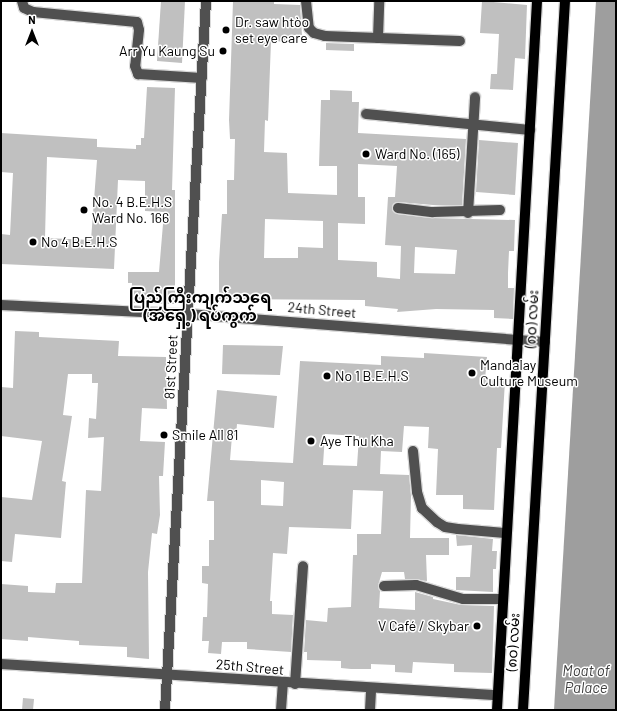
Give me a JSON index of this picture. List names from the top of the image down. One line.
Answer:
{"streets":{"main road":["(၈၀) လမ်း"],"street":["24th Street","81st Street","25th Street"]},"crossings":[["24th Street","(၈၀) လမ်း"],["24th Street","81st Street"],["(၈၀) လမ်း","25th Street"],["81st Street","25th Street"]],"districts":["ပြည်ကြီးကျက်သရေ (အရှေ့) ရပ်ကွက်"],"water":["Moat of Palace"],"places":["Dr. saw htòo set eye care","Arr Yu Kaung Su","Ward No. (165)","No. 4 B.E.H.S Ward No. 166","No 4 B.E.H.S","Mandalay Culture Museum","No 1 B.E.H.S","Smile All 81","Aye Thu Kha","V Café / Skybar"],"north":"top"}
